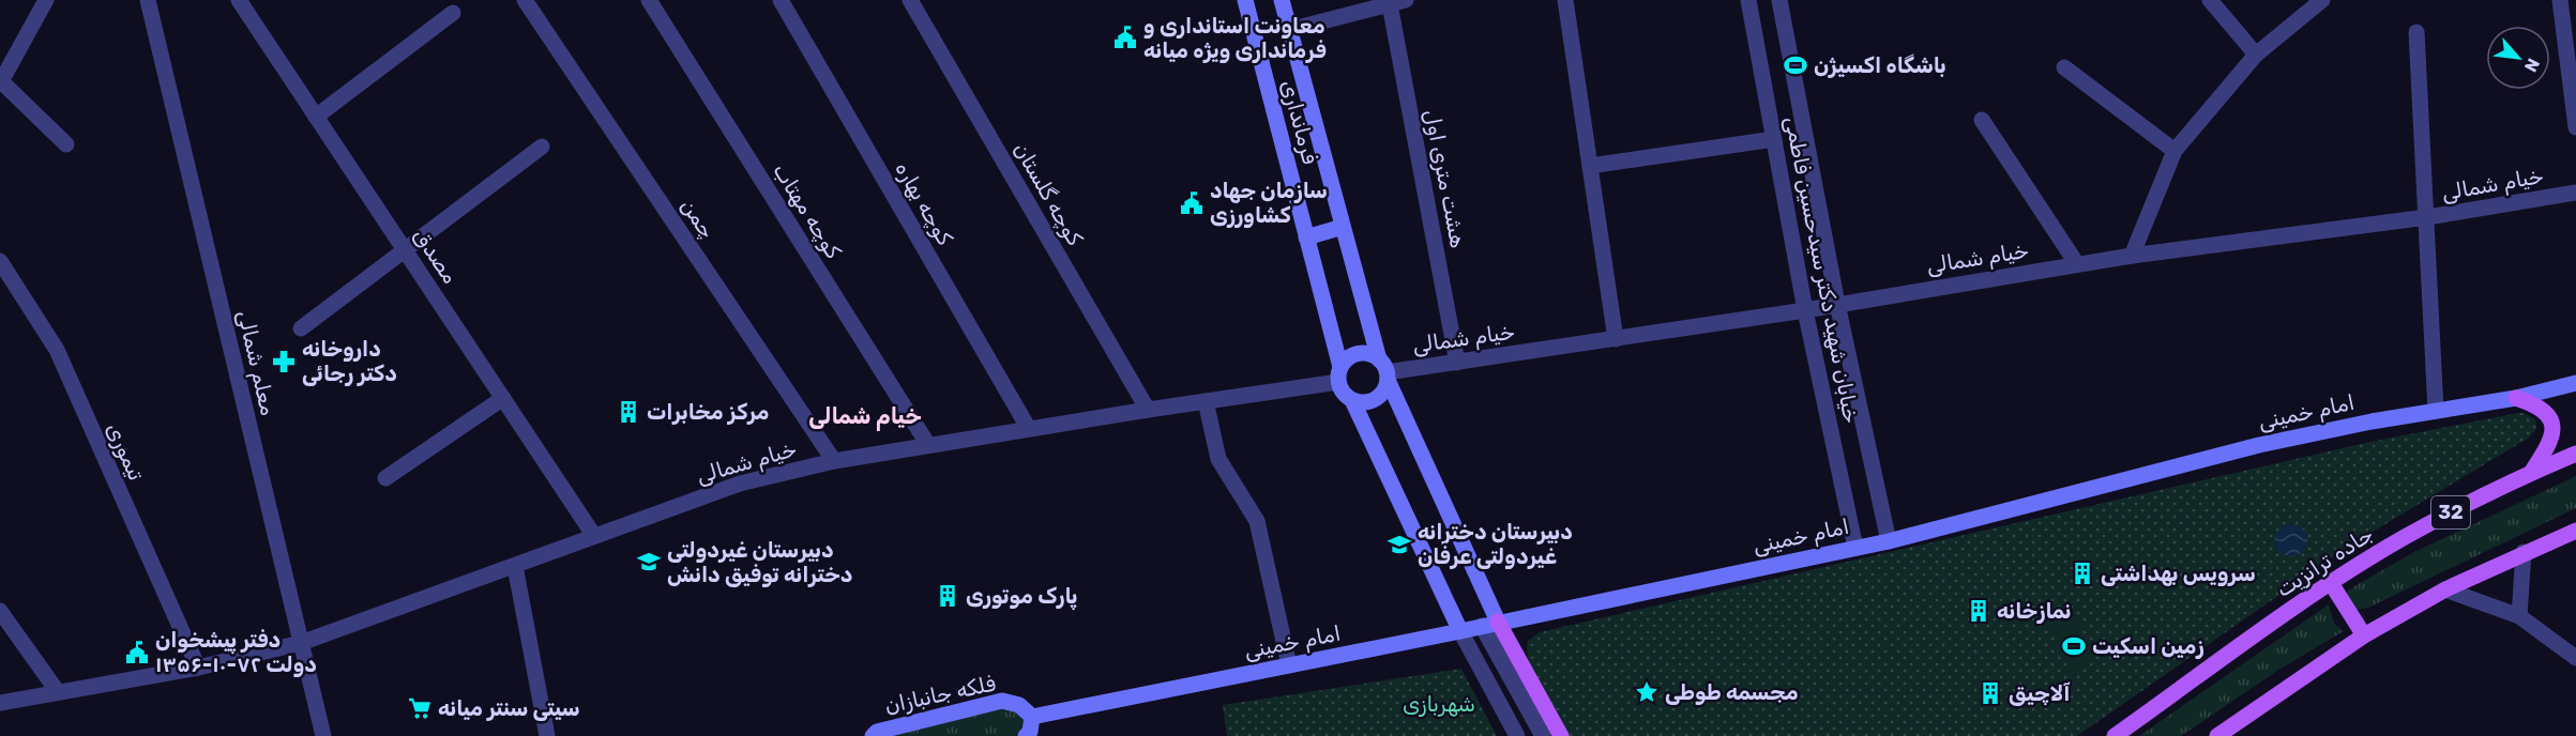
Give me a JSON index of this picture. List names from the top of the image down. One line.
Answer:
{"streets":{"main road":["فرمانداری","امام خمینی","32","جاده ترانزیت","فلکه جانبازان"],"street":["هشت متری اول","خیام شمالی","کوچه گلستان","کوچه بهاره","کوچه مهتاب","چمن","مصدق","خیابان شهید دکتر سیدحسین فاطمی","معلم شمالی","تیموری"]},"crossings":[["فرمانداری","خیام شمالی"],["فرمانداری","امام خمینی"],["هشت متری اول","خیام شمالی"],["خیام شمالی","کوچه گلستان"],["خیام شمالی","کوچه بهاره"],["خیام شمالی","کوچه مهتاب"],["خیام شمالی","چمن"],["خیام شمالی","مصدق"],["خیام شمالی","خیابان شهید دکتر سیدحسین فاطمی"],["خیام شمالی","معلم شمالی"],["خیام شمالی","تیموری"],["خیابان شهید دکتر سیدحسین فاطمی","امام خمینی"],["امام خمینی","فلکه جانبازان"]],"districts":["خیام شمالی"],"parks":["شهربازی"],"places":{"public building":["معاونت استانداری و فرمانداری ویژه میانه","سازمان جهاد کشاورزی","دفتر پیشخوان دولت ۷۲-۱۰-۱۳۵۶"],"sports":["باشگاه اکسیژن","زمین اسکیت"],"pharmacy":["داروخانه دکتر رجائی"],"building":["مرکز مخابرات","سرویس بهداشتی","پارک موتوری","نمازخانه","آلاچیق"],"school or university":["دبیرستان دخترانه غیردولتی عرفان","دبیرستان غیردولتی دخترانه توفیق دانش"],"place":["مجسمه طوطی"],"supermarket":["سیتی سنتر میانه"]},"north":"bottom right"}
